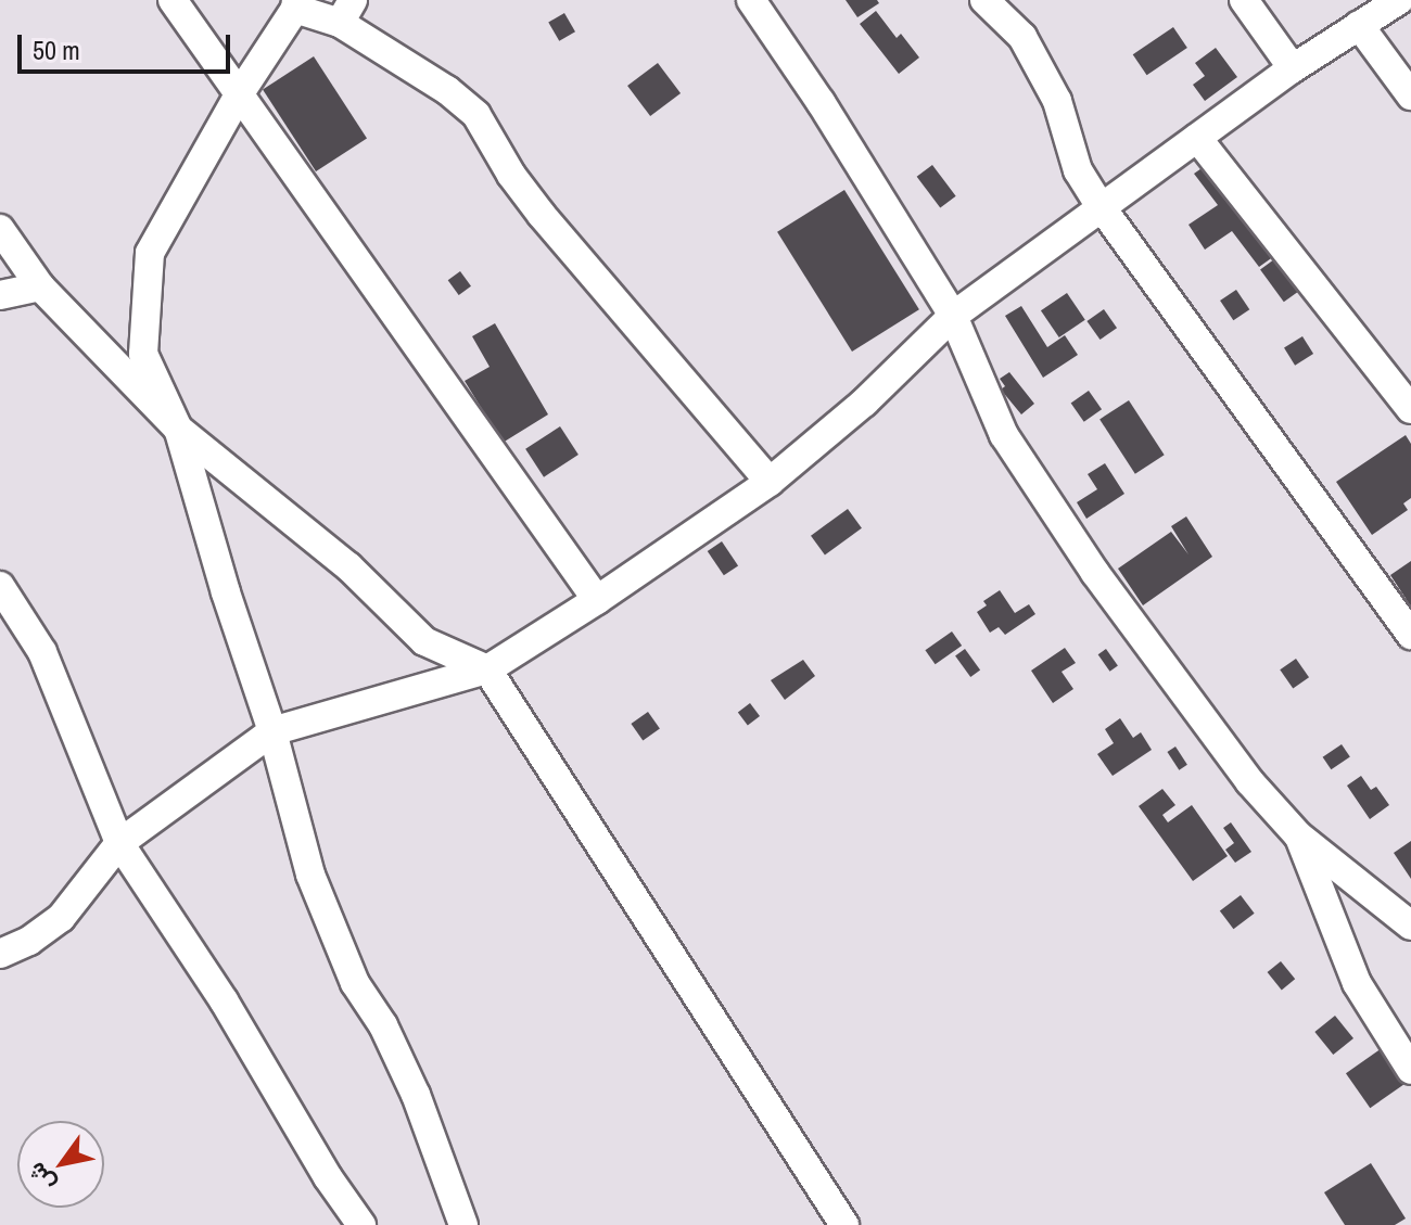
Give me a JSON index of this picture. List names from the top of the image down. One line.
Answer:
{"scale_bar":"50 m","north":"bottom left"}
